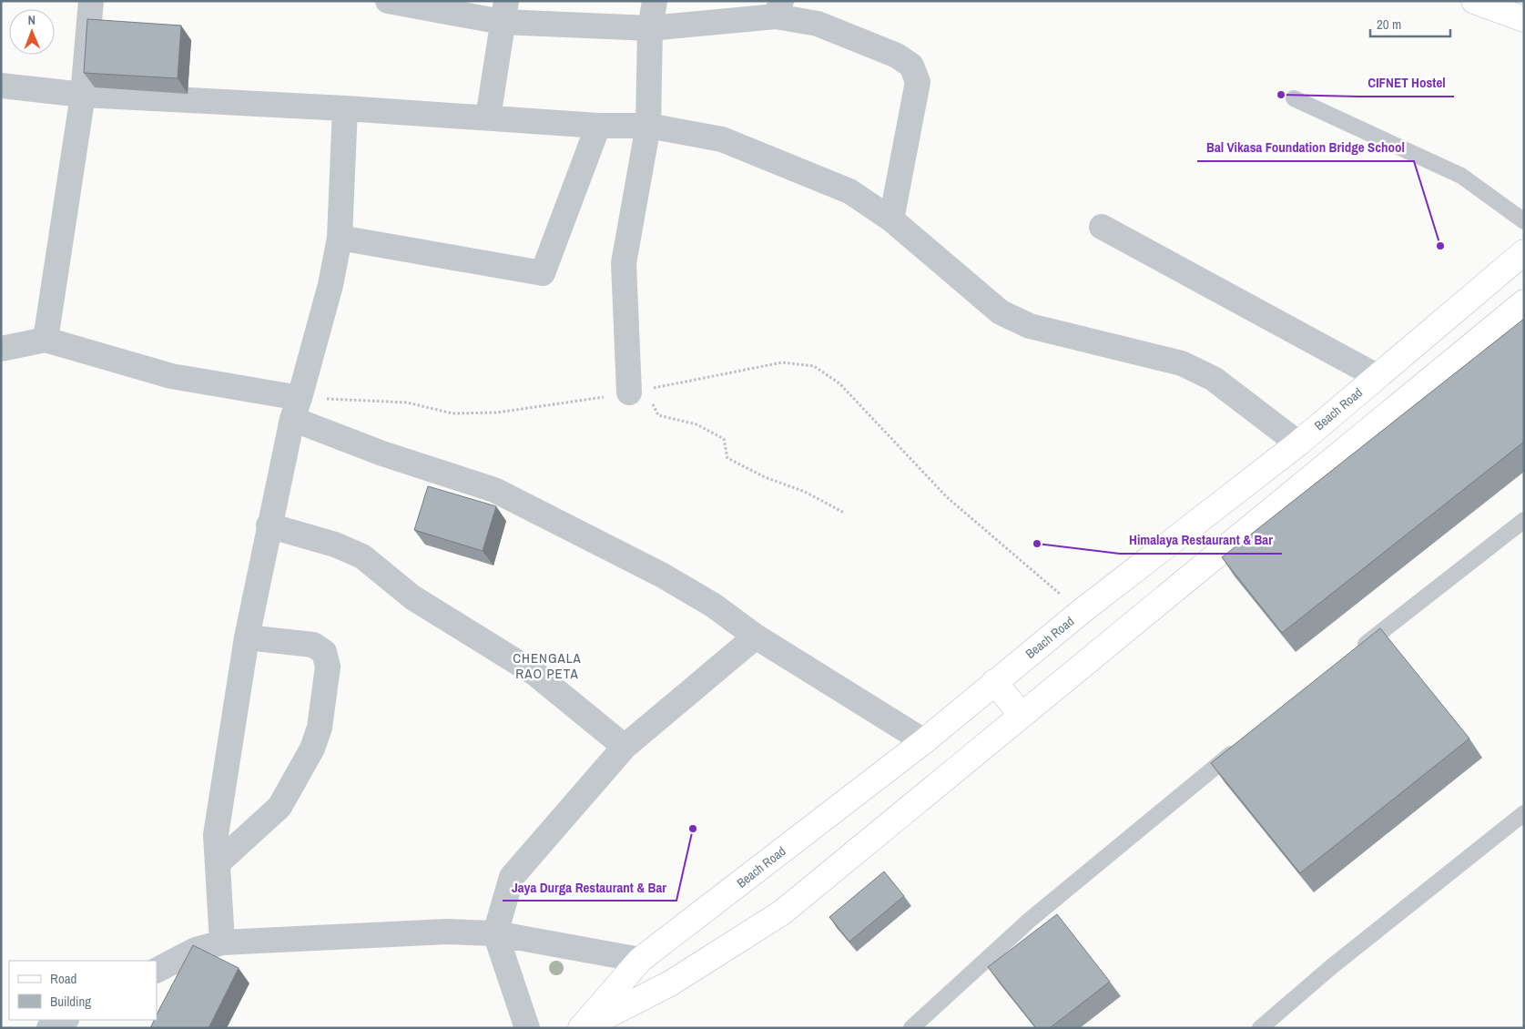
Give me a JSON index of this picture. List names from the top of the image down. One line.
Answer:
{"streets":{"main road":["Beach Road"]},"districts":["CHENGALA RAO PETA"],"places":["CIFNET Hostel","Bal Vikasa Foundation Bridge School","Himalaya Restaurant & Bar","Jaya Durga Restaurant & Bar"],"legend":["Road","Building"],"scale_bar":"20 m","north":"top"}
